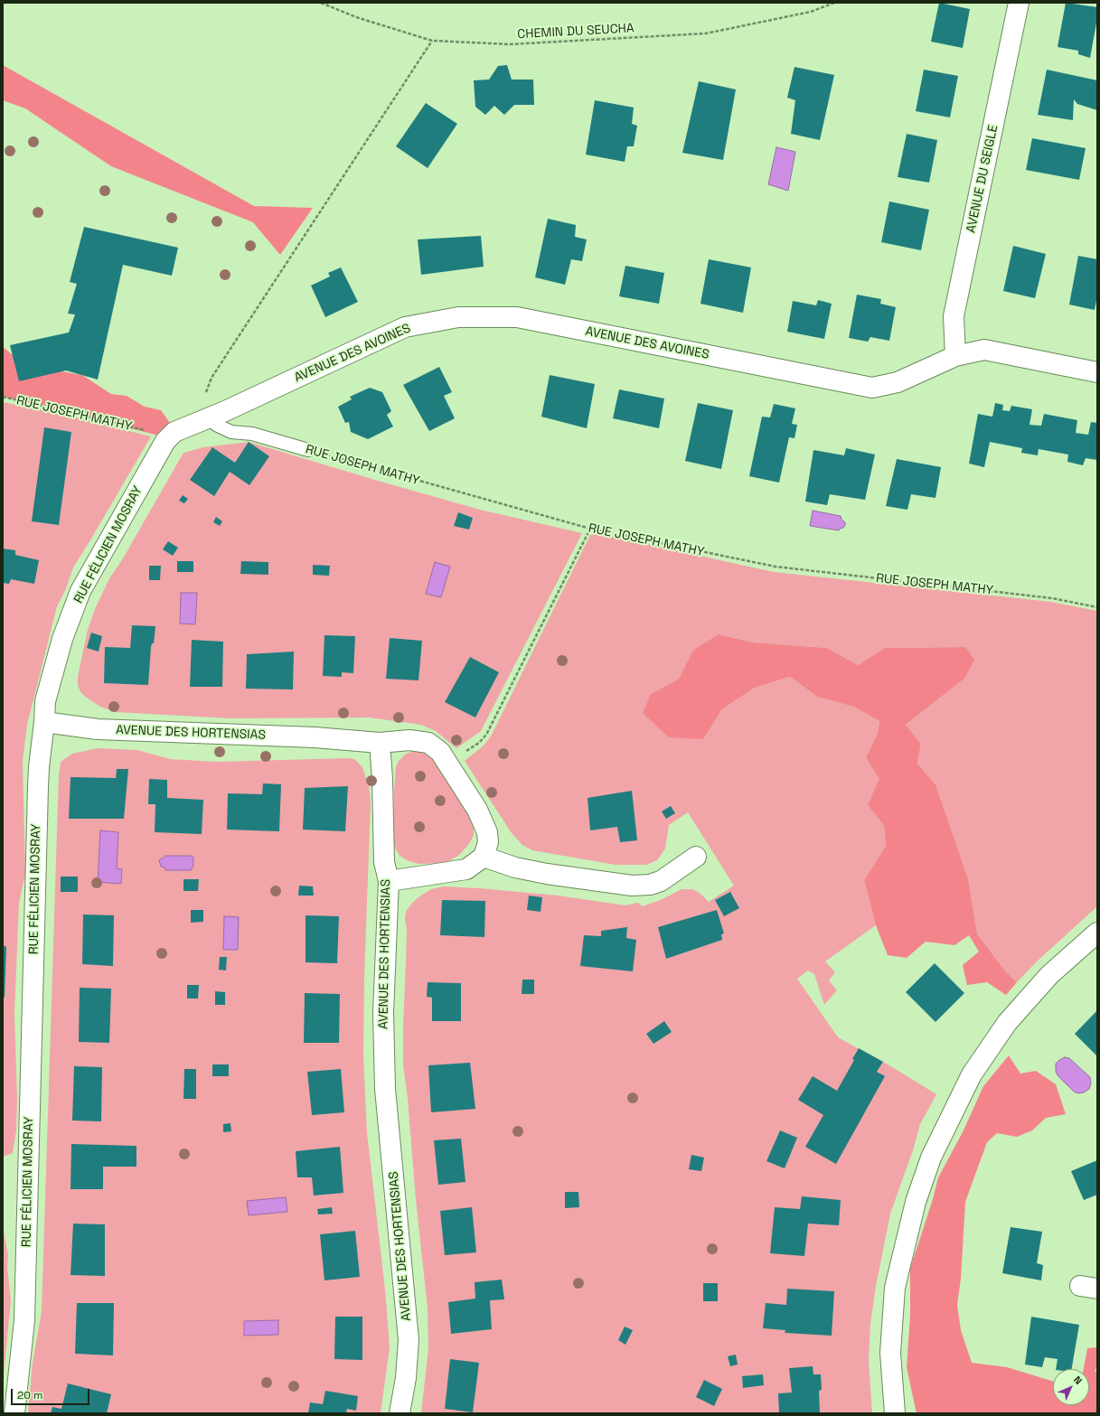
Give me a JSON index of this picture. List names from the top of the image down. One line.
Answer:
{"streets":{"street":["AVENUE DU SEIGLE","AVENUE DES AVOINES","RUE FÉLICIEN MOSRAY","AVENUE DES HORTENSIAS"],"lane":["RUE JOSEPH MATHY"],"path":["CHEMIN DU SEUCHA"]},"crossings":[["AVENUE DU SEIGLE","AVENUE DES AVOINES"],["AVENUE DES AVOINES","RUE JOSEPH MATHY"],["AVENUE DES AVOINES","RUE FÉLICIEN MOSRAY"],["RUE JOSEPH MATHY","RUE FÉLICIEN MOSRAY"],["RUE FÉLICIEN MOSRAY","AVENUE DES HORTENSIAS"]],"scale_bar":"20 m","north":"top right"}
